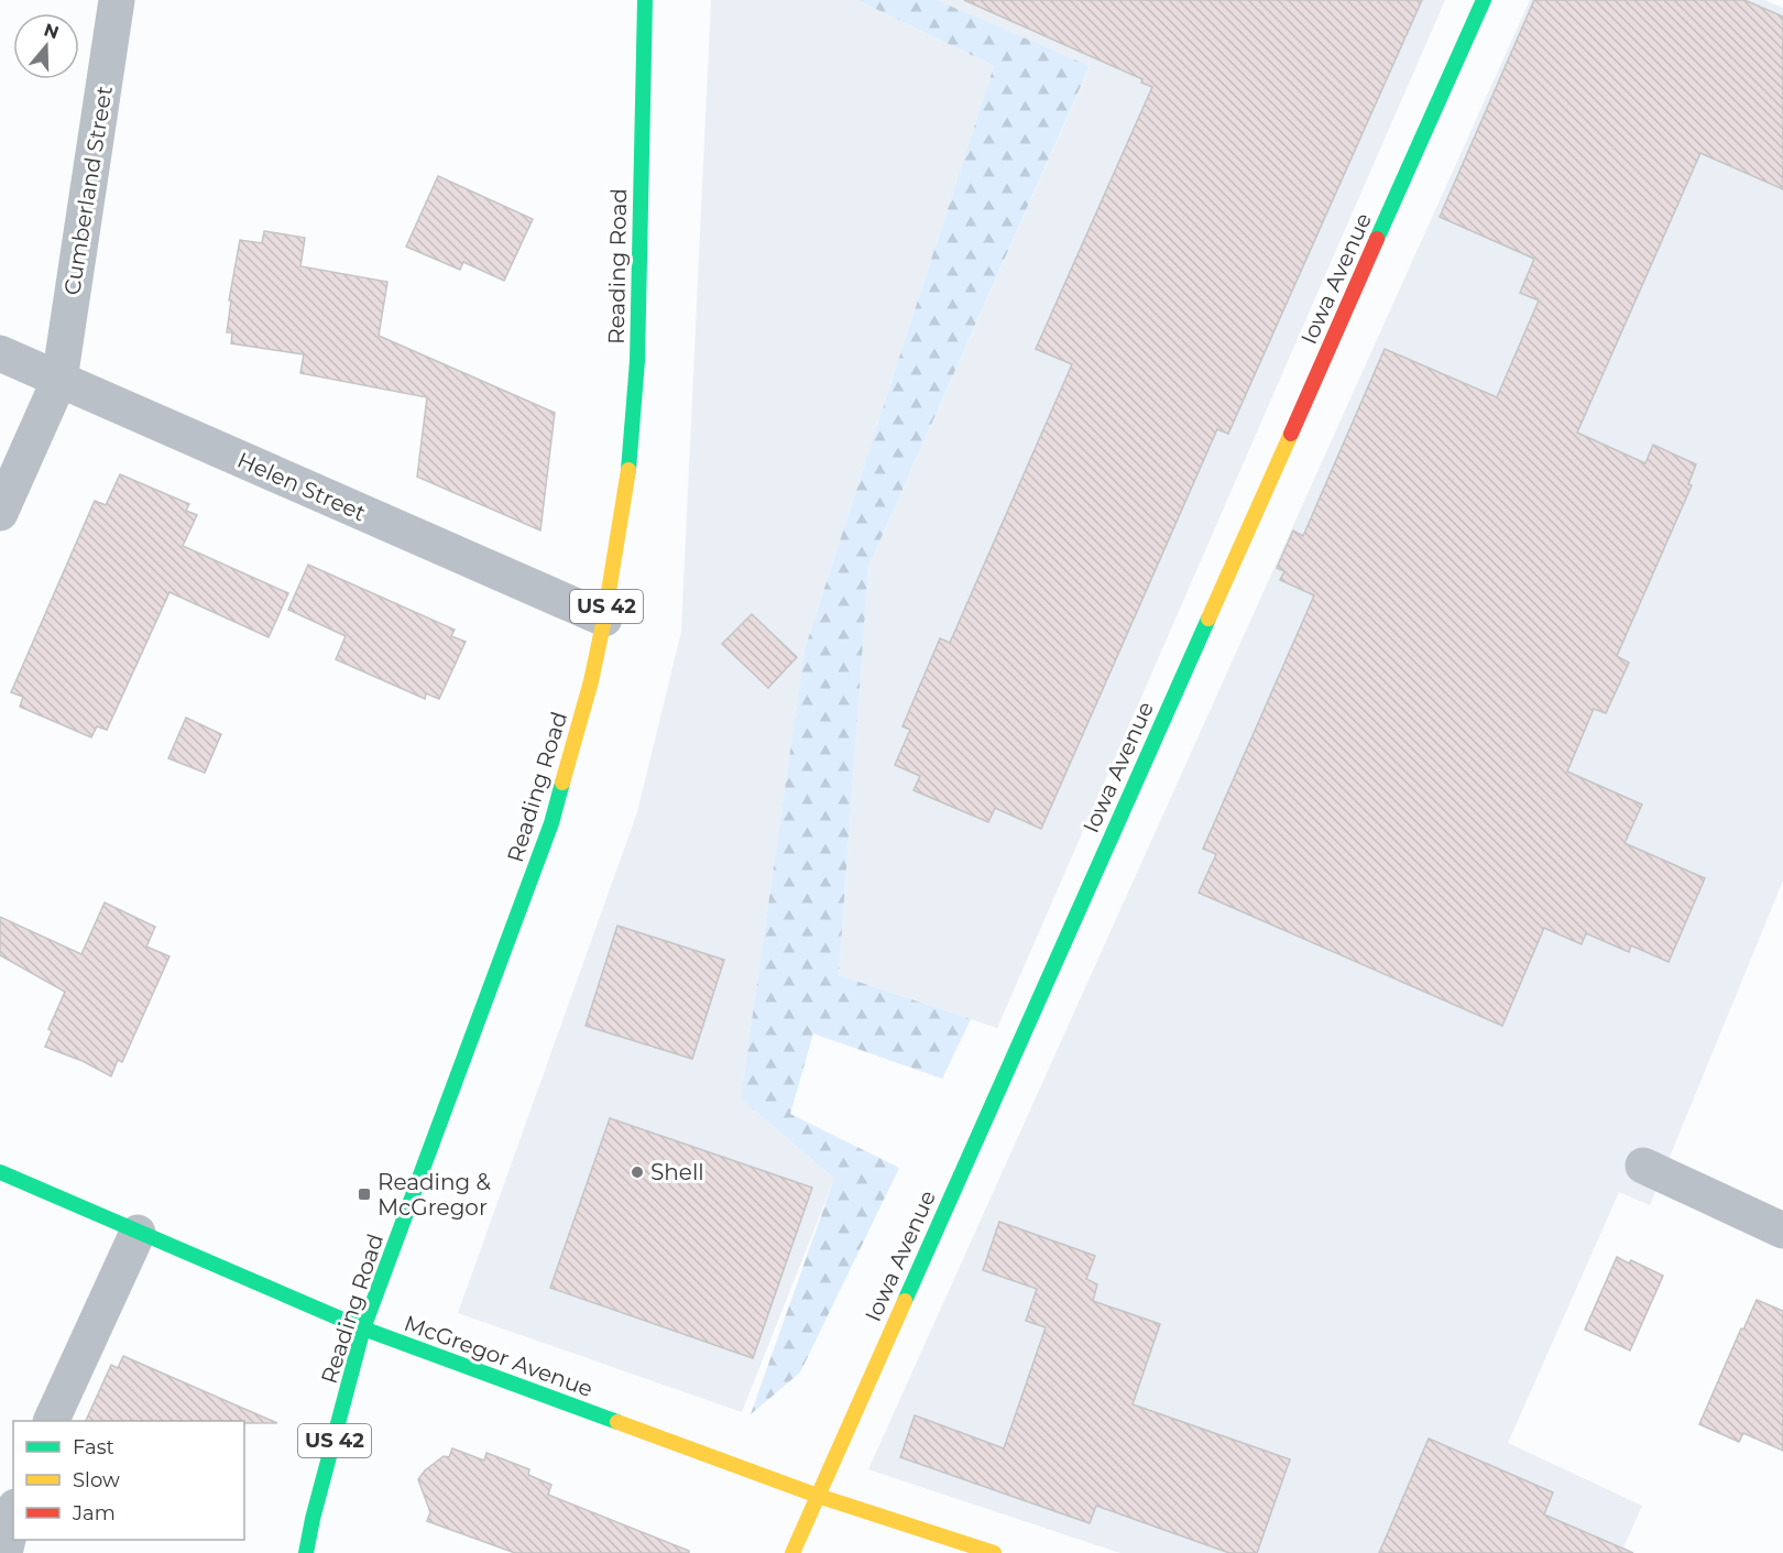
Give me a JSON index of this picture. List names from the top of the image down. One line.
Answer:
{"streets":{"street":["Cumberland Street","Reading Road","Iowa Avenue","Helen Street","US 42","McGregor Avenue"]},"crossings":[["Cumberland Street","Helen Street"],["Reading Road","Helen Street"],["Reading Road","McGregor Avenue"],["Iowa Avenue","McGregor Avenue"]],"places":{"other":["Shell"],"transit":["Reading & McGregor"]},"legend":["Fast","Slow","Jam"],"north":"top"}
